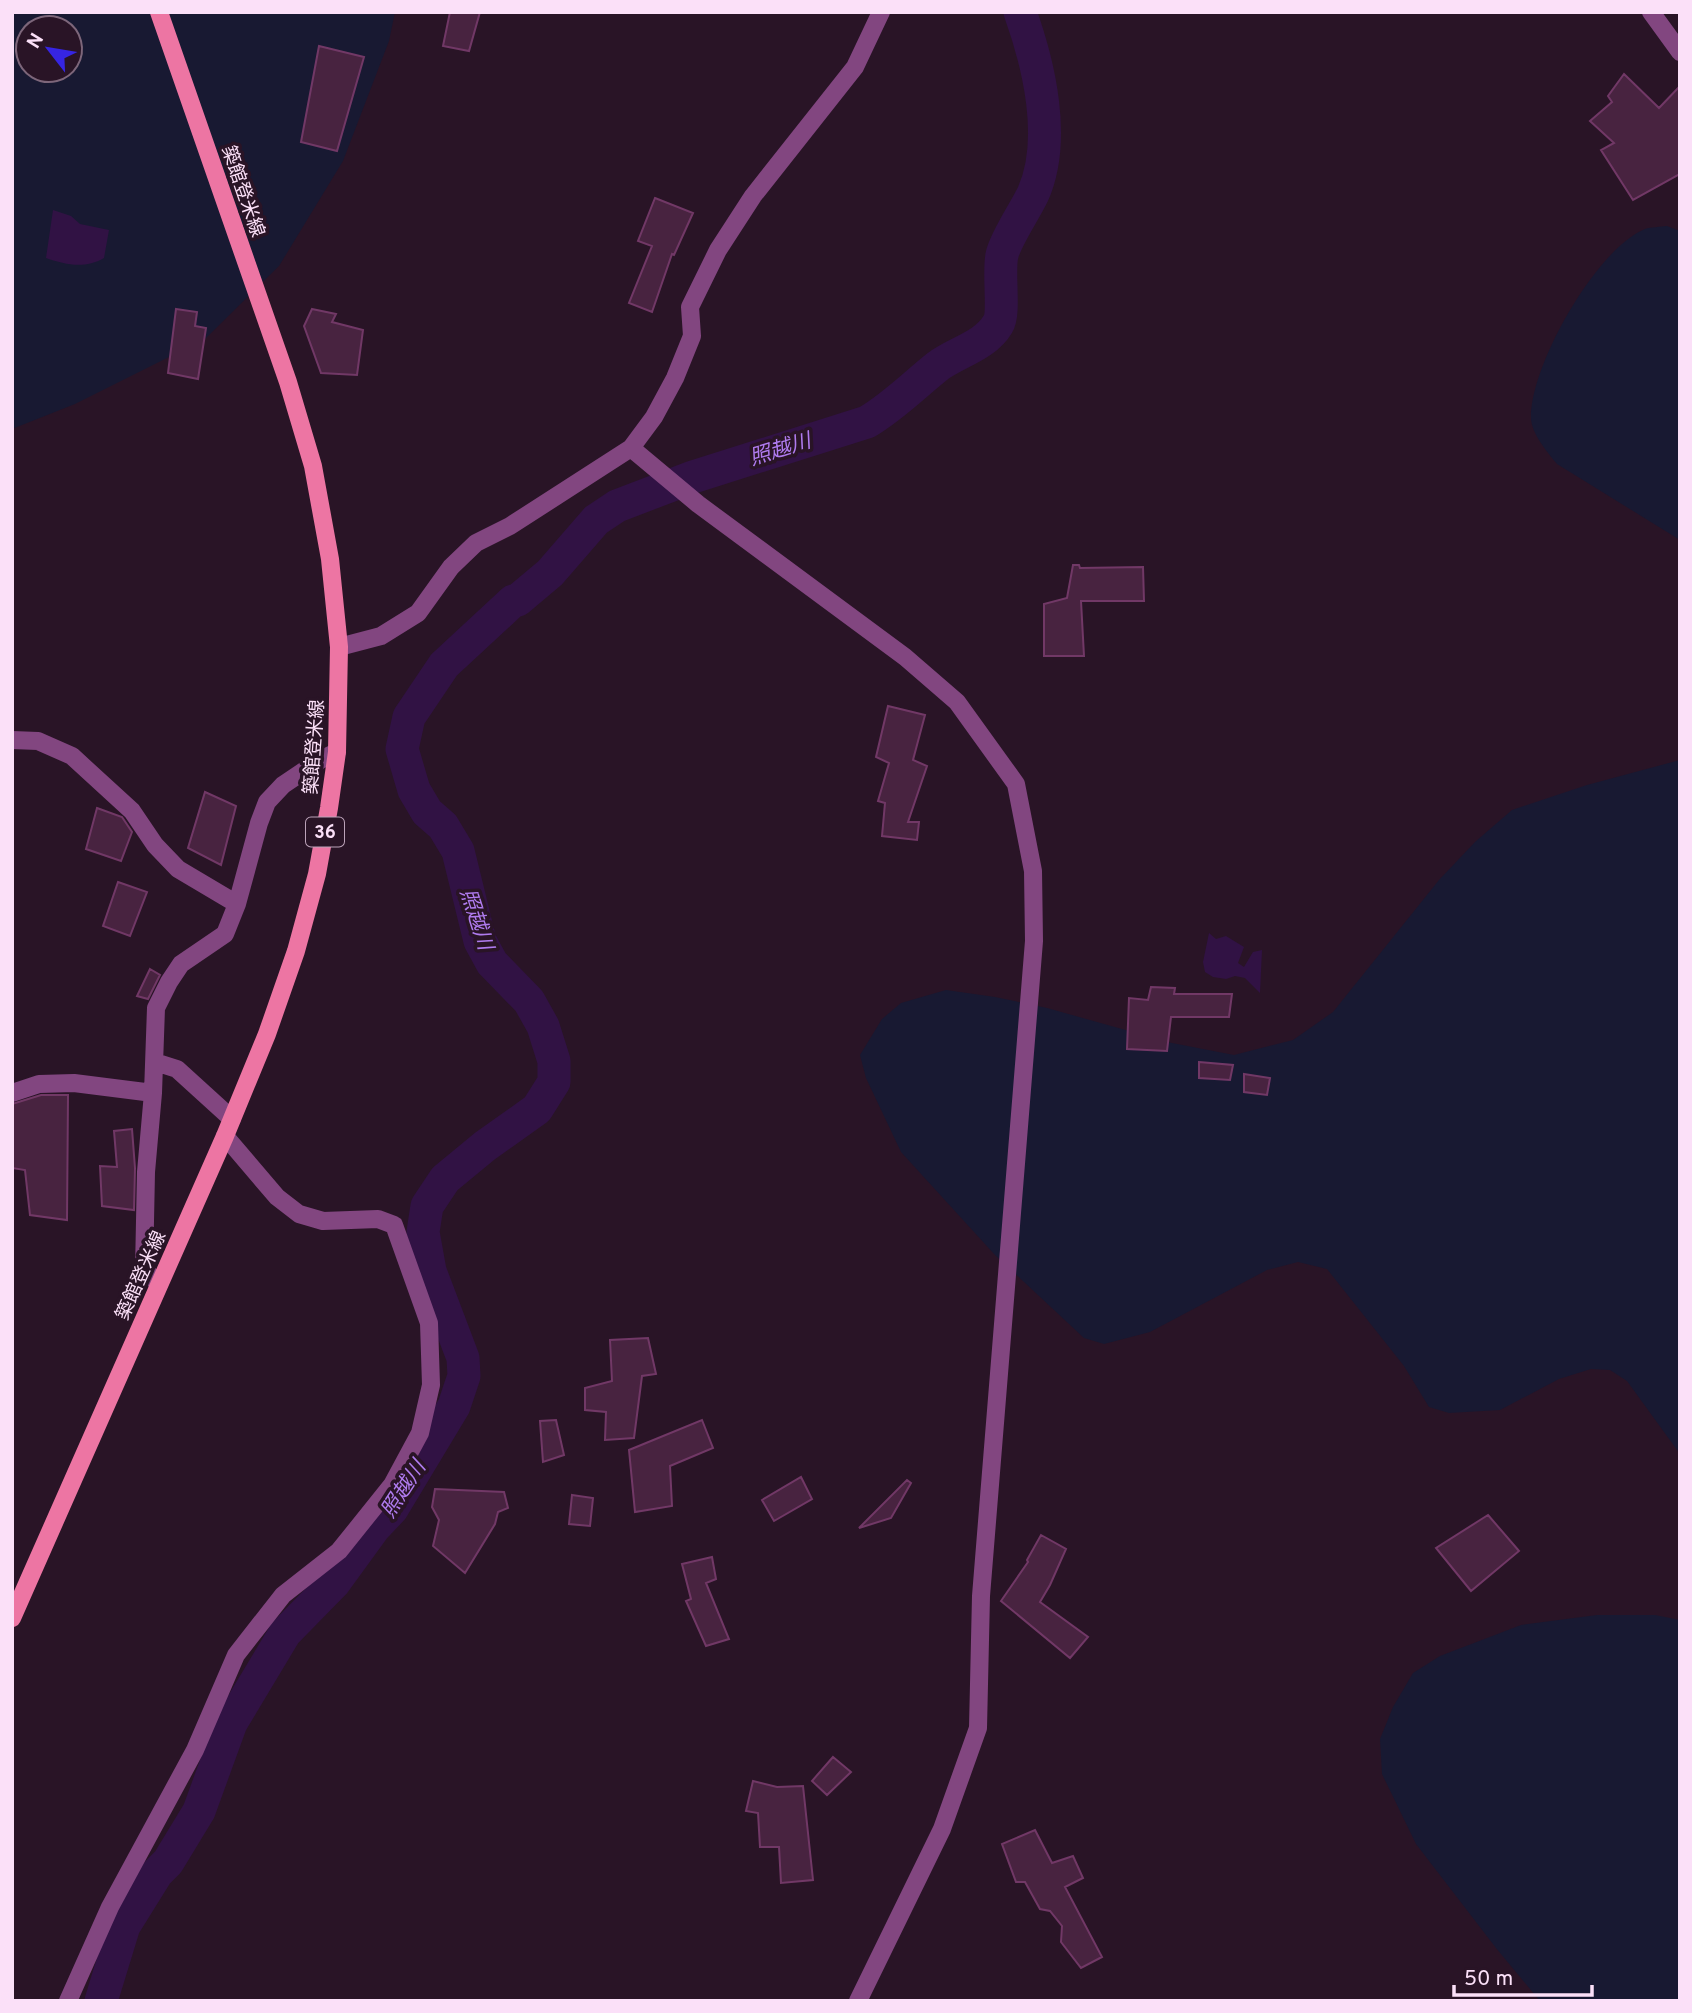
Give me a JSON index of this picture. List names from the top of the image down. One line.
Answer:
{"streets":{"main road":["築館登米線","36"]},"water":["照越川"],"scale_bar":"50 m","north":"top left"}
